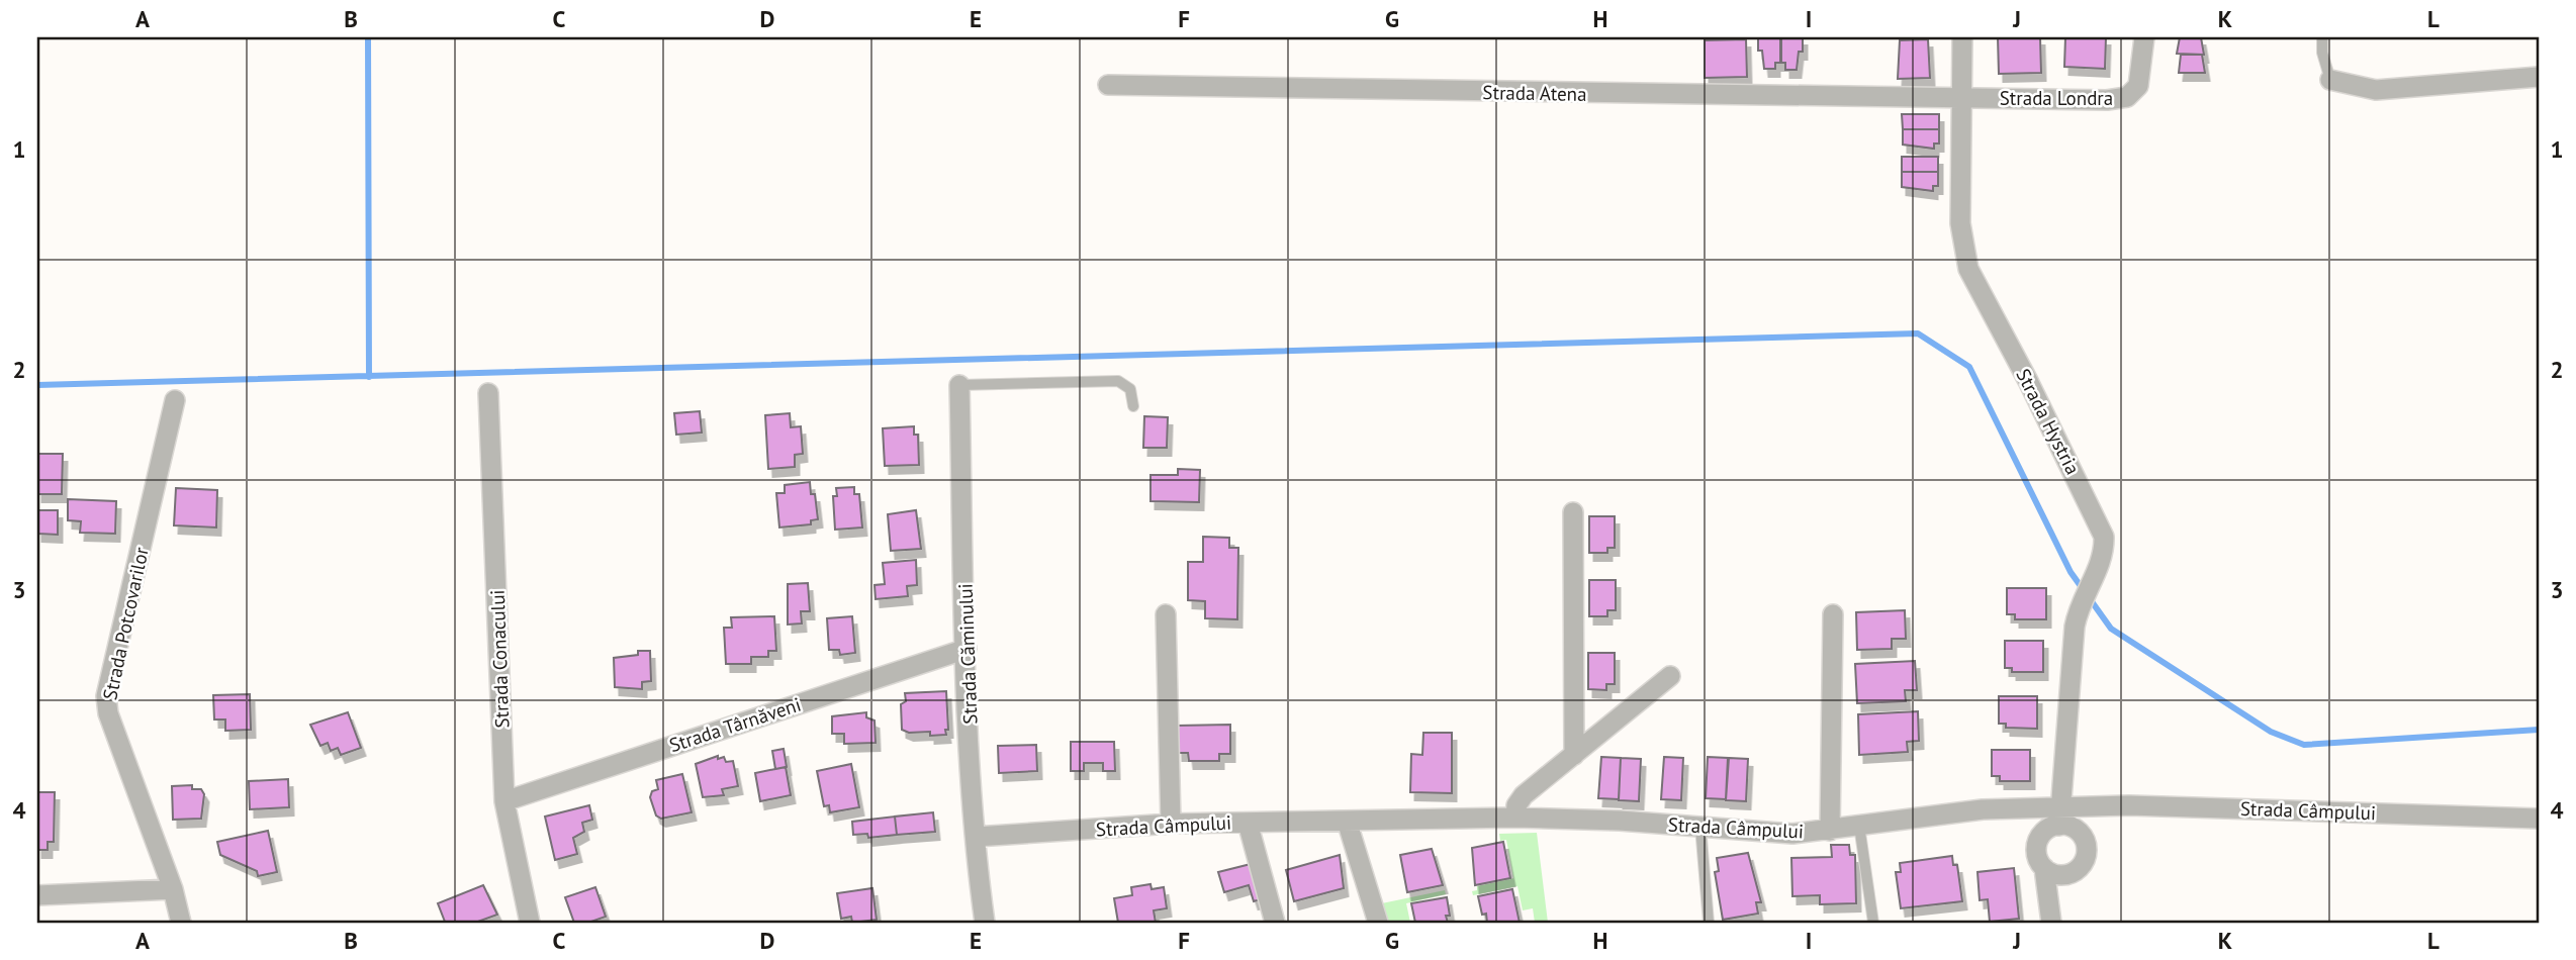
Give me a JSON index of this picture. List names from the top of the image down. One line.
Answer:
{"streets":{"street":["Strada Atena","Strada Londra","Strada Hystria","Strada Potcovarilor","Strada Căminului","Strada Conacului","Strada Târnăveni","Strada Câmpului"]},"crossings":[["Strada Atena","Strada Londra"],["Strada Atena","Strada Hystria"],["Strada Londra","Strada Hystria"],["Strada Hystria","Strada Câmpului"],["Strada Căminului","Strada Târnăveni"],["Strada Căminului","Strada Câmpului"],["Strada Conacului","Strada Târnăveni"]],"grid":{"columns":["A","B","C","D","E","F","G","H","I","J","K","L"],"rows":["1","2","3","4"]}}
